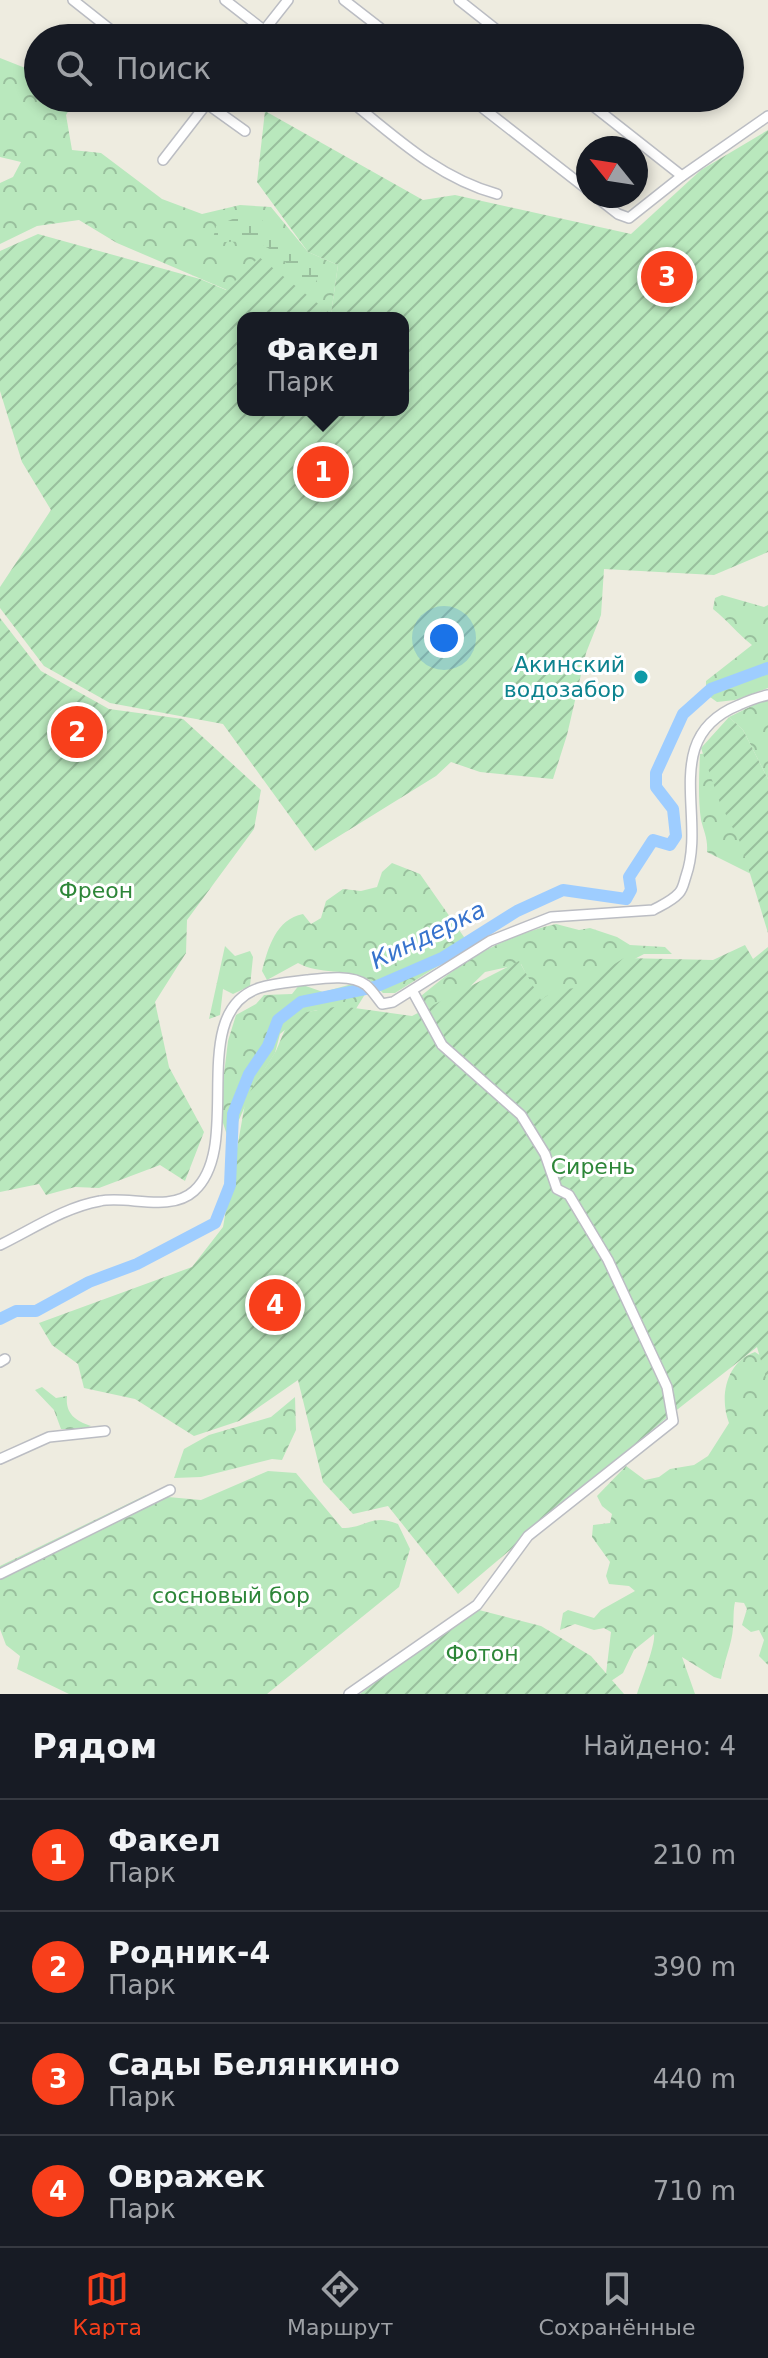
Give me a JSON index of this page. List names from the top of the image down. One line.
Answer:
{"water":["Киндерка"],"parks":["Фреон","Сирень","сосновый бор","Фотон"],"places":["Акинский водозабор"],"north":"top left","page":{"search":"Поиск","pins":["3","1","2","4"],"popup":["Факел","Парк"],"heading":["Рядом","Найдено: 4"],"list":[{"mark":"1","name":"Факел","note":"Парк","value":"210 m"},{"mark":"2","name":"Родник-4","note":"Парк","value":"390 m"},{"mark":"3","name":"Сады Белянкино","note":"Парк","value":"440 m"},{"mark":"4","name":"Овражек","note":"Парк","value":"710 m"}],"nav":["Карта","Маршрут","Сохранённые"]}}
